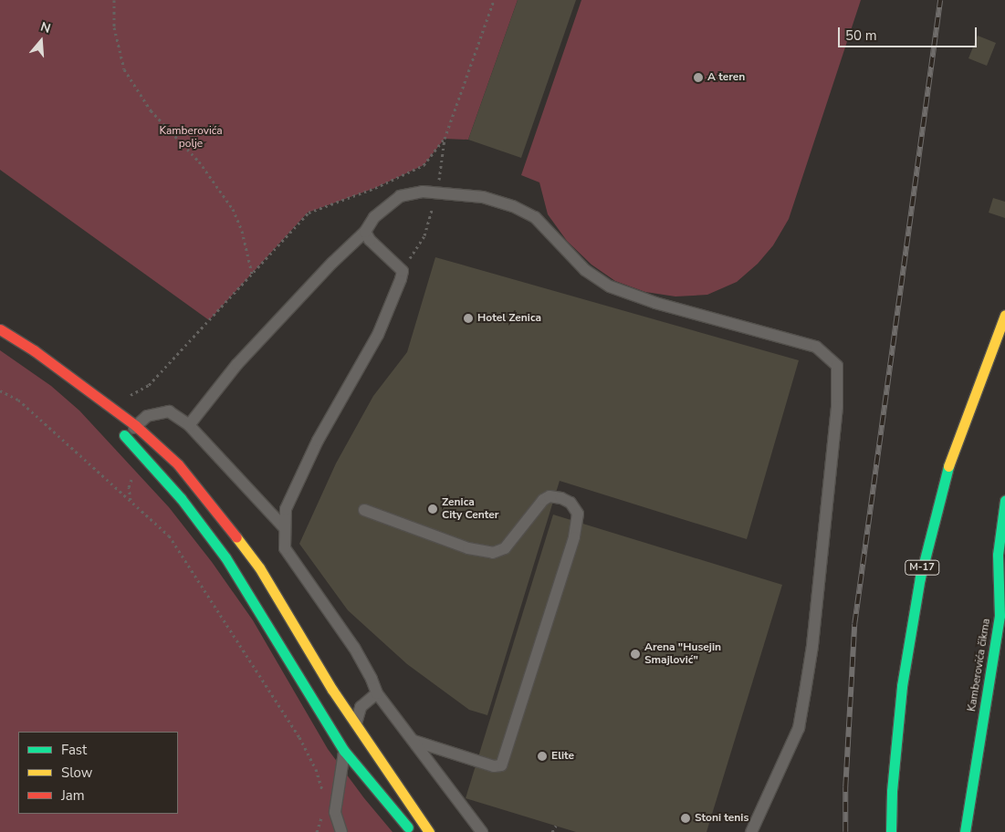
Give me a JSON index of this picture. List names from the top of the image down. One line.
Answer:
{"streets":{"main road":["M-17","Kamberovića čikma"]},"parks":["Kamberovića polje"],"places":["A teren","Hotel Zenica","Zenica City Center","Arena \"Husejin Smajlović\"","Elite","Stoni tenis"],"legend":["Fast","Slow","Jam"],"scale_bar":"50 m","north":"top"}
